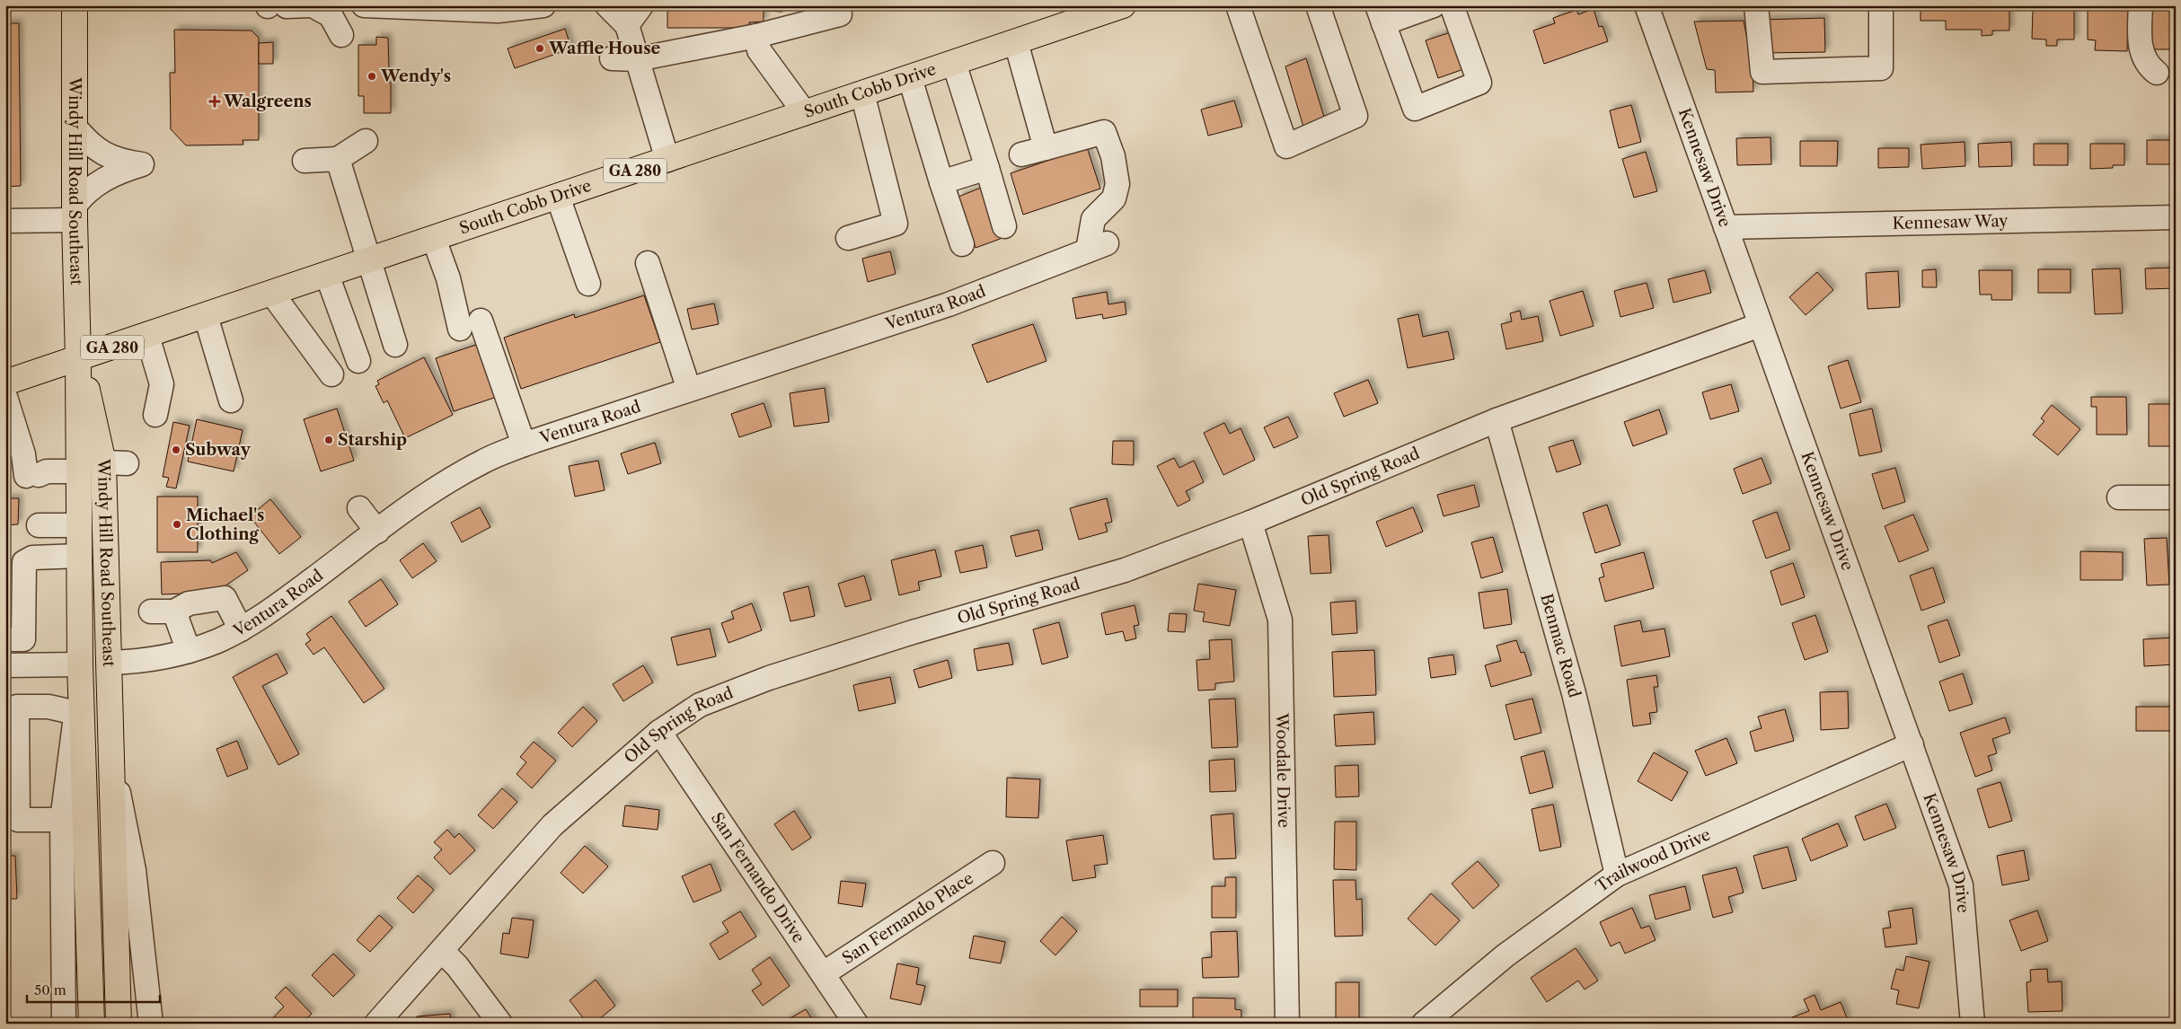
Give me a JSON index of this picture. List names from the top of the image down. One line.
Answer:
{"streets":{"main road":["South Cobb Drive","GA 280","Windy Hill Road Southeast"],"street":["Kennesaw Drive","Kennesaw Way","Ventura Road","Old Spring Road","Benmac Road","Woodale Drive","Trailwood Drive","San Fernando Drive","San Fernando Place"]},"crossings":[["South Cobb Drive","Windy Hill Road Southeast"],["Kennesaw Drive","Kennesaw Way"],["Kennesaw Drive","Old Spring Road"],["Kennesaw Drive","Trailwood Drive"],["Windy Hill Road Southeast","Ventura Road"],["Old Spring Road","Benmac Road"],["Old Spring Road","Woodale Drive"],["Old Spring Road","San Fernando Drive"],["Benmac Road","Trailwood Drive"],["San Fernando Drive","San Fernando Place"]],"places":{"other":["Waffle House","Wendy's","Starship","Subway","Michael's Clothing"],"health":["Walgreens"]},"scale_bar":"50 m"}
